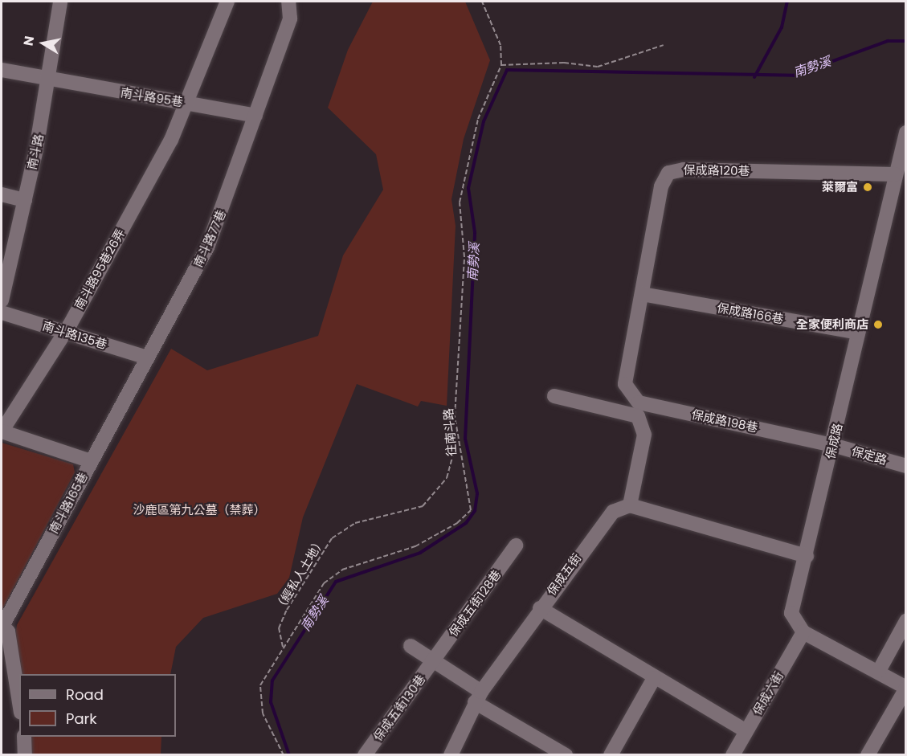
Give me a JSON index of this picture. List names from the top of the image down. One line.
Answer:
{"streets":{"street":["南斗路95巷","南斗路","保成路120巷","南斗路77巷","南斗路95巷26弄","保成路166巷","南斗路135巷","保成路198巷","保成路","保定路","南斗路165巷","保成五街","保成五街128巷","保成六街","保成五街130巷"],"path":["往南斗路","（經私人土地）"]},"crossings":[["南斗路95巷","南斗路"],["南斗路95巷","南斗路77巷"],["南斗路95巷","南斗路95巷26弄"],["保成路120巷","保成路166巷"],["保成路120巷","保成路198巷"],["保成路120巷","保成路"],["南斗路77巷","南斗路135巷"],["南斗路77巷","南斗路165巷"],["南斗路95巷26弄","南斗路135巷"],["南斗路95巷26弄","南斗路165巷"],["保成路166巷","保成路"],["保成路198巷","保成路"],["保成路198巷","保定路"],["往南斗路","（經私人土地）"],["保成路","保定路"],["保成路","保成六街"],["保成五街","保成六街"],["保成五街128巷","保成五街130巷"]],"water":["南勢溪"],"parks":["沙鹿區第九公墓（禁葬）"],"places":["萊爾富","全家便利商店"],"legend":["Road","Park"],"north":"left"}
